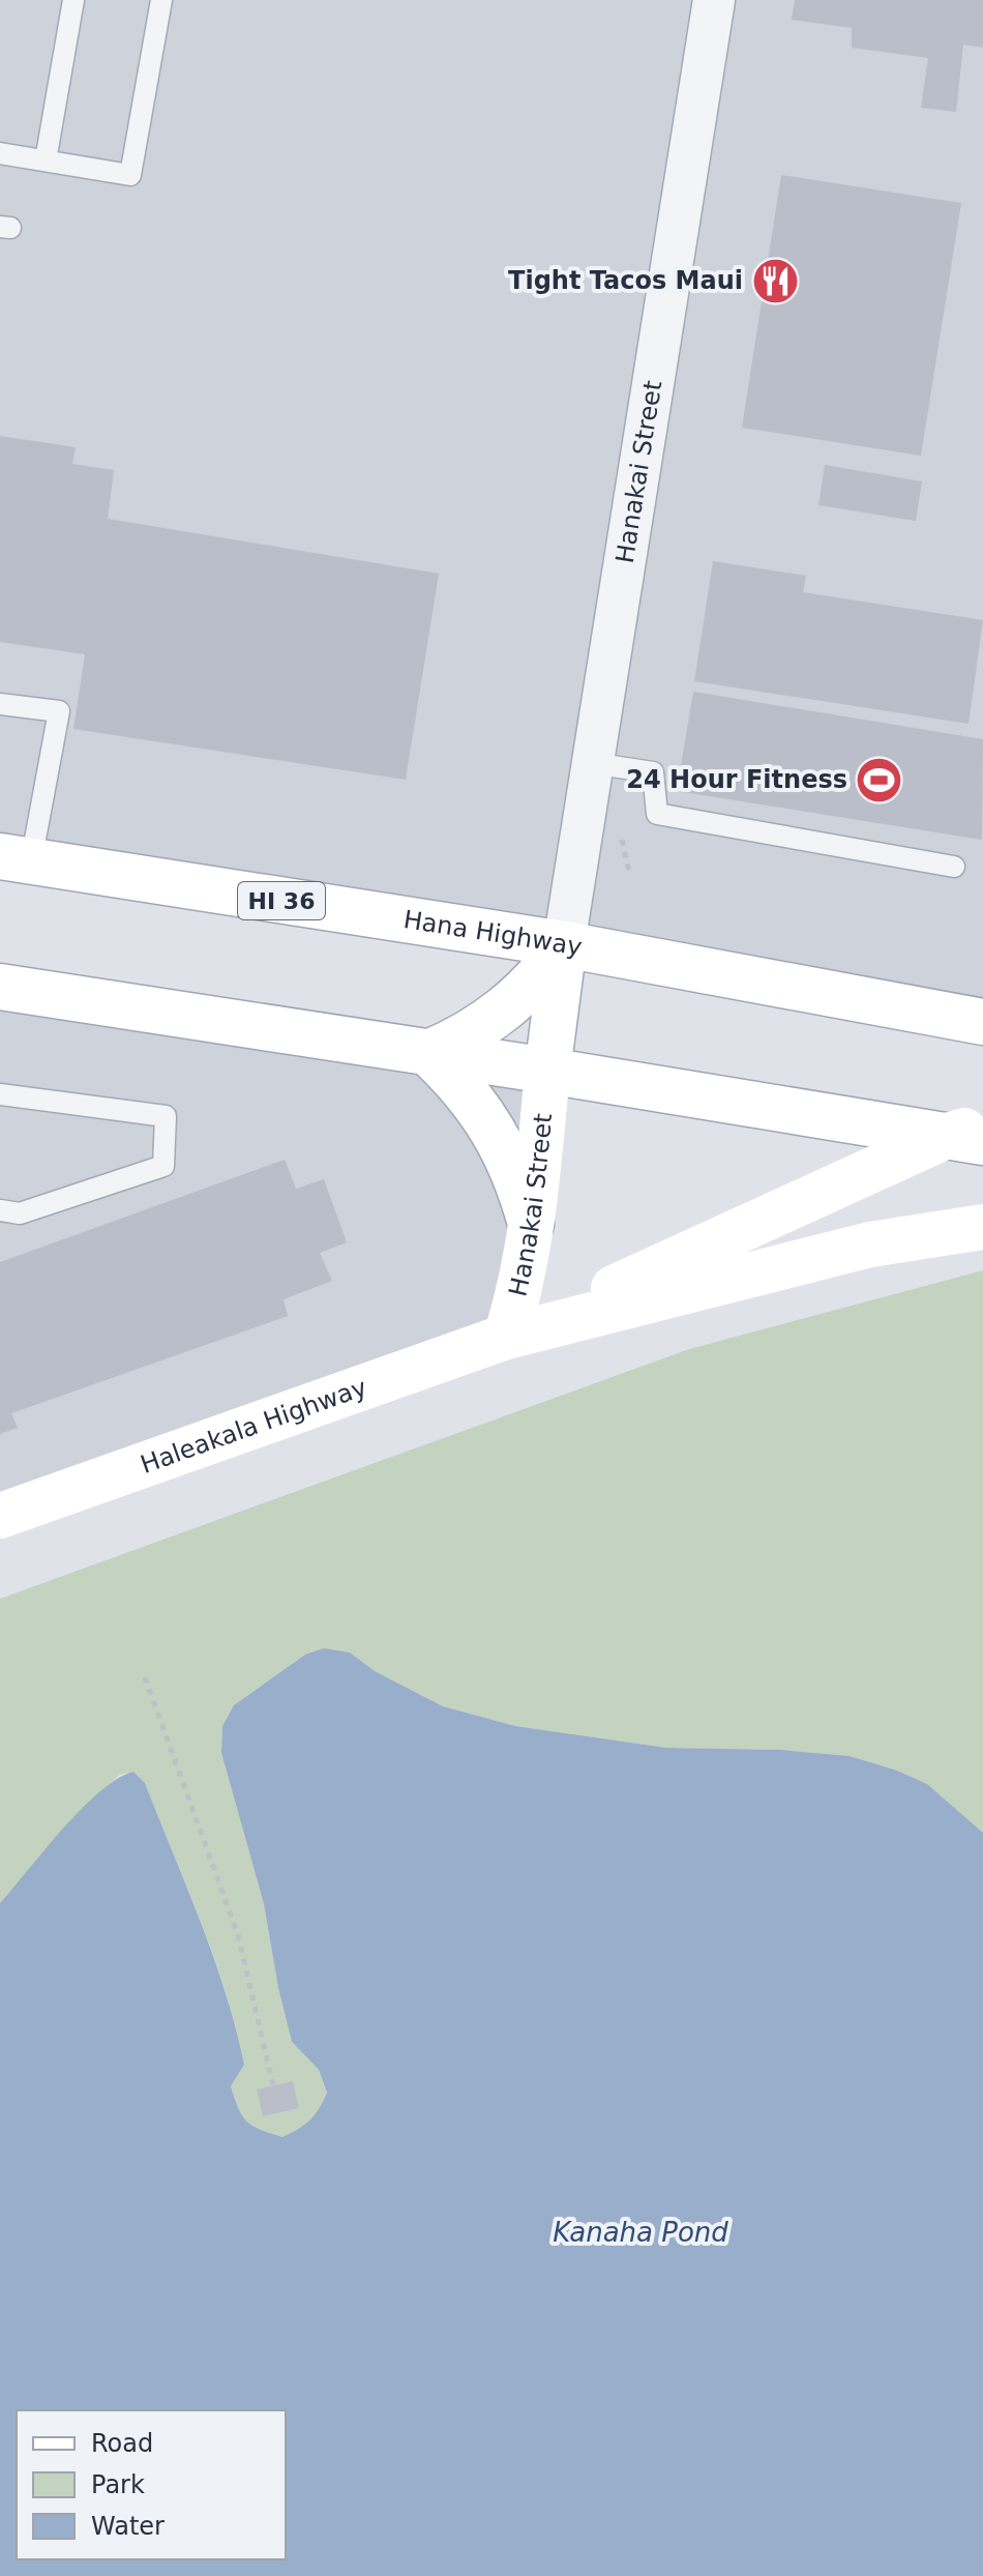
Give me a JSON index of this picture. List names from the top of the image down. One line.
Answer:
{"streets":{"main road":["Hanakai Street","HI 36","Hana Highway","Haleakala Highway"]},"crossings":[["Hanakai Street","Hana Highway"],["Hanakai Street","Haleakala Highway"]],"water":["Kanaha Pond"],"places":{"restaurant":["Tight Tacos Maui"],"sports":["24 Hour Fitness"]},"legend":["Road","Park","Water"]}
